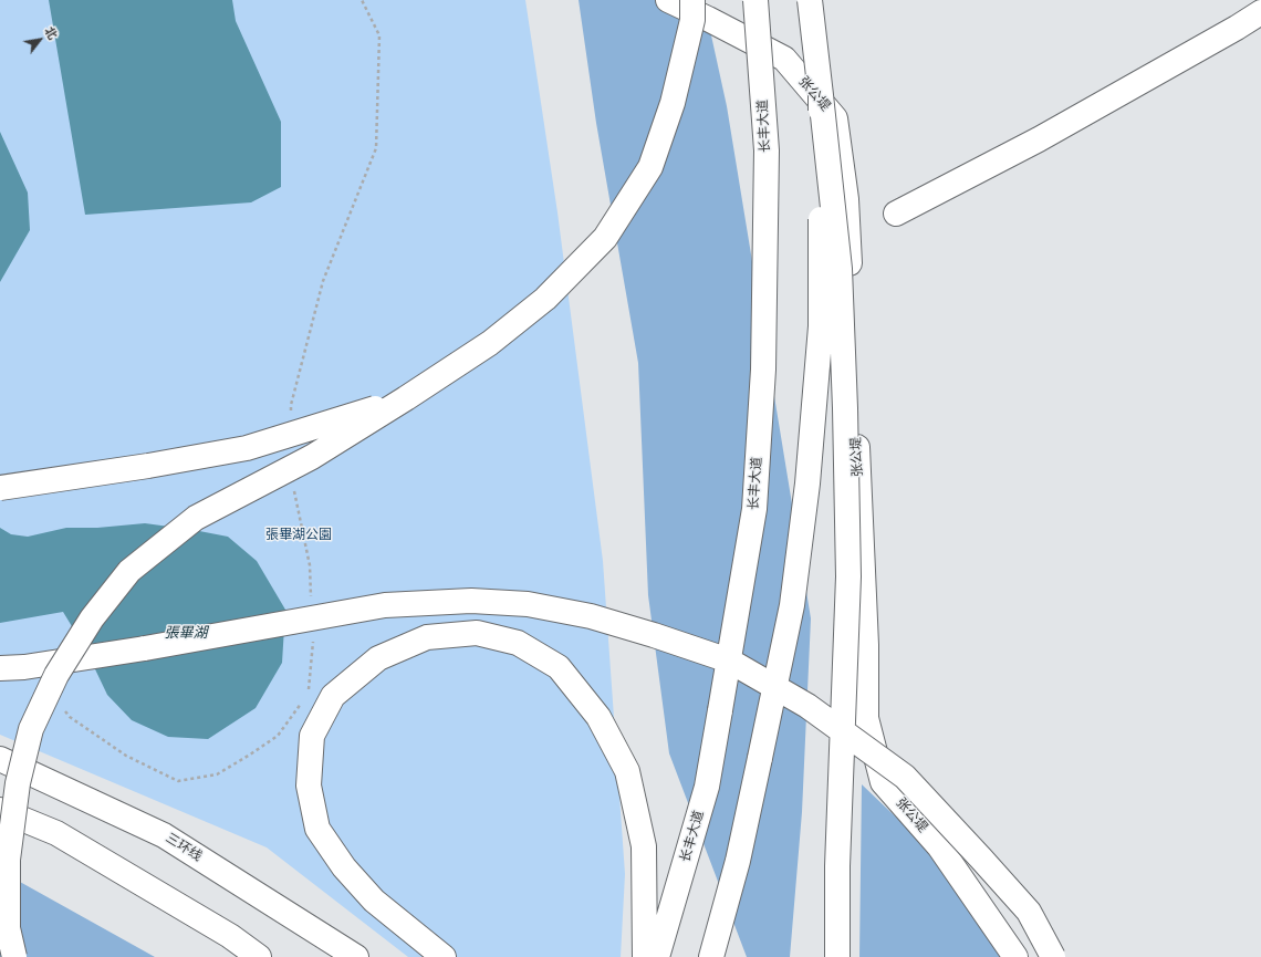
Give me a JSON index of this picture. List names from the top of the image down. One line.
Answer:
{"streets":{"main road":["张公堤","长丰大道","三环线"]},"water":["張畢湖"],"parks":["張畢湖公園"],"north":"top right"}
